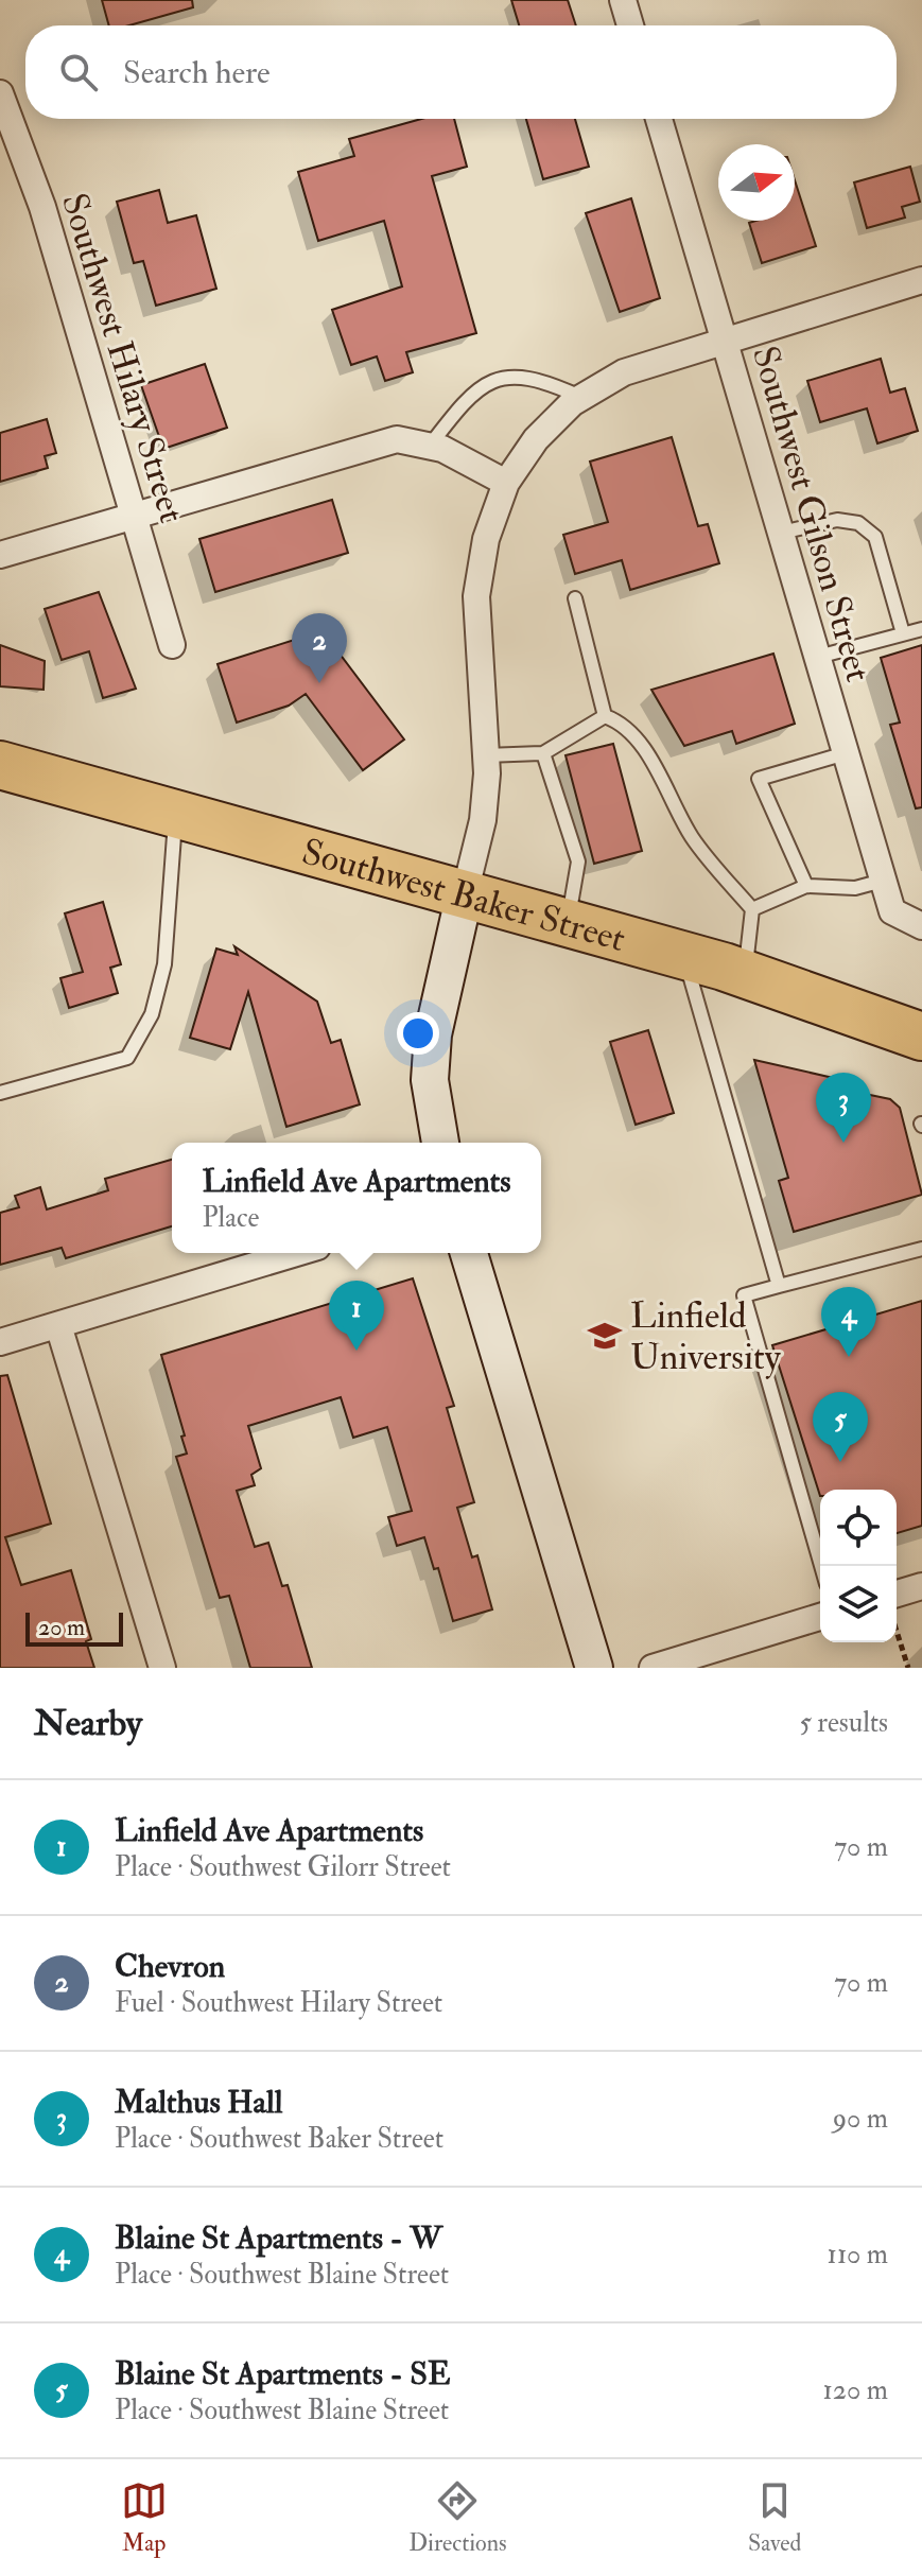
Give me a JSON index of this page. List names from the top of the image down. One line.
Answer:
{"streets":{"highway":["Southwest Baker Street"],"street":["Southwest Hilary Street","Southwest Gilson Street"]},"places":{"school or university":["Linfield University"]},"scale_bar":"20 m","north":"right","page":{"search":"Search here","pins":["2","3","1","4","5"],"popup":["Linfield Ave Apartments","Place"],"scale":"20 m","heading":["Nearby","5 results"],"list":[{"mark":"1","name":"Linfield Ave Apartments","note":"Place · Southwest Gilorr Street","value":"70 m"},{"mark":"2","name":"Chevron","note":"Fuel · Southwest Hilary Street","value":"70 m"},{"mark":"3","name":"Malthus Hall","note":"Place · Southwest Baker Street","value":"90 m"},{"mark":"4","name":"Blaine St Apartments - W","note":"Place · Southwest Blaine Street","value":"110 m"},{"mark":"5","name":"Blaine St Apartments - SE","note":"Place · Southwest Blaine Street","value":"120 m"}],"nav":["Map","Directions","Saved"]}}
